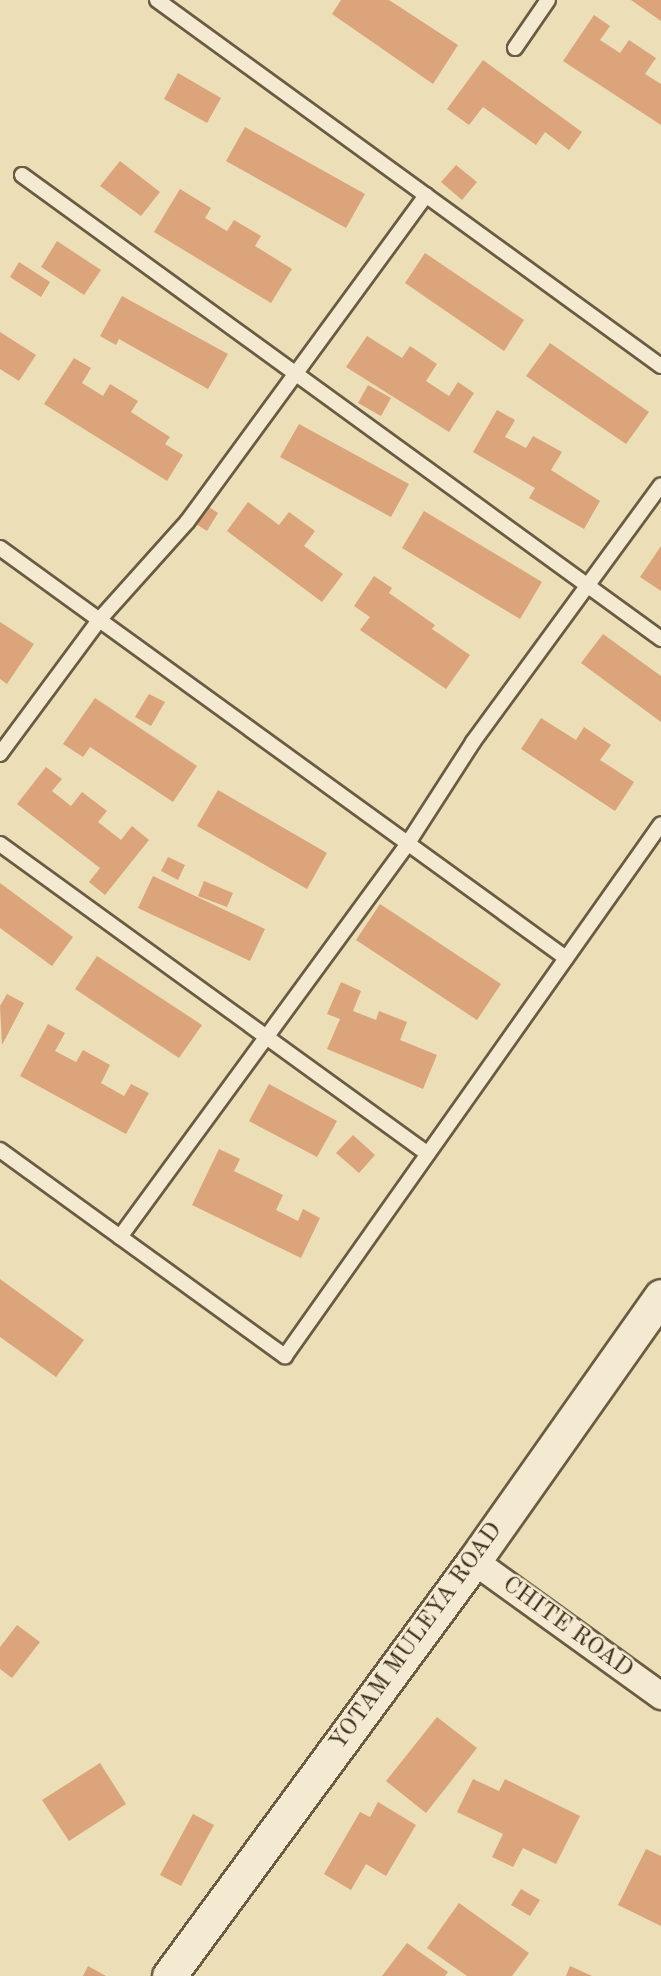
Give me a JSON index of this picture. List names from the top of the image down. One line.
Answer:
{"streets":{"street":["CHITE ROAD","YOTAM MULEYA ROAD"]},"crossings":[["CHITE ROAD","YOTAM MULEYA ROAD"]]}
